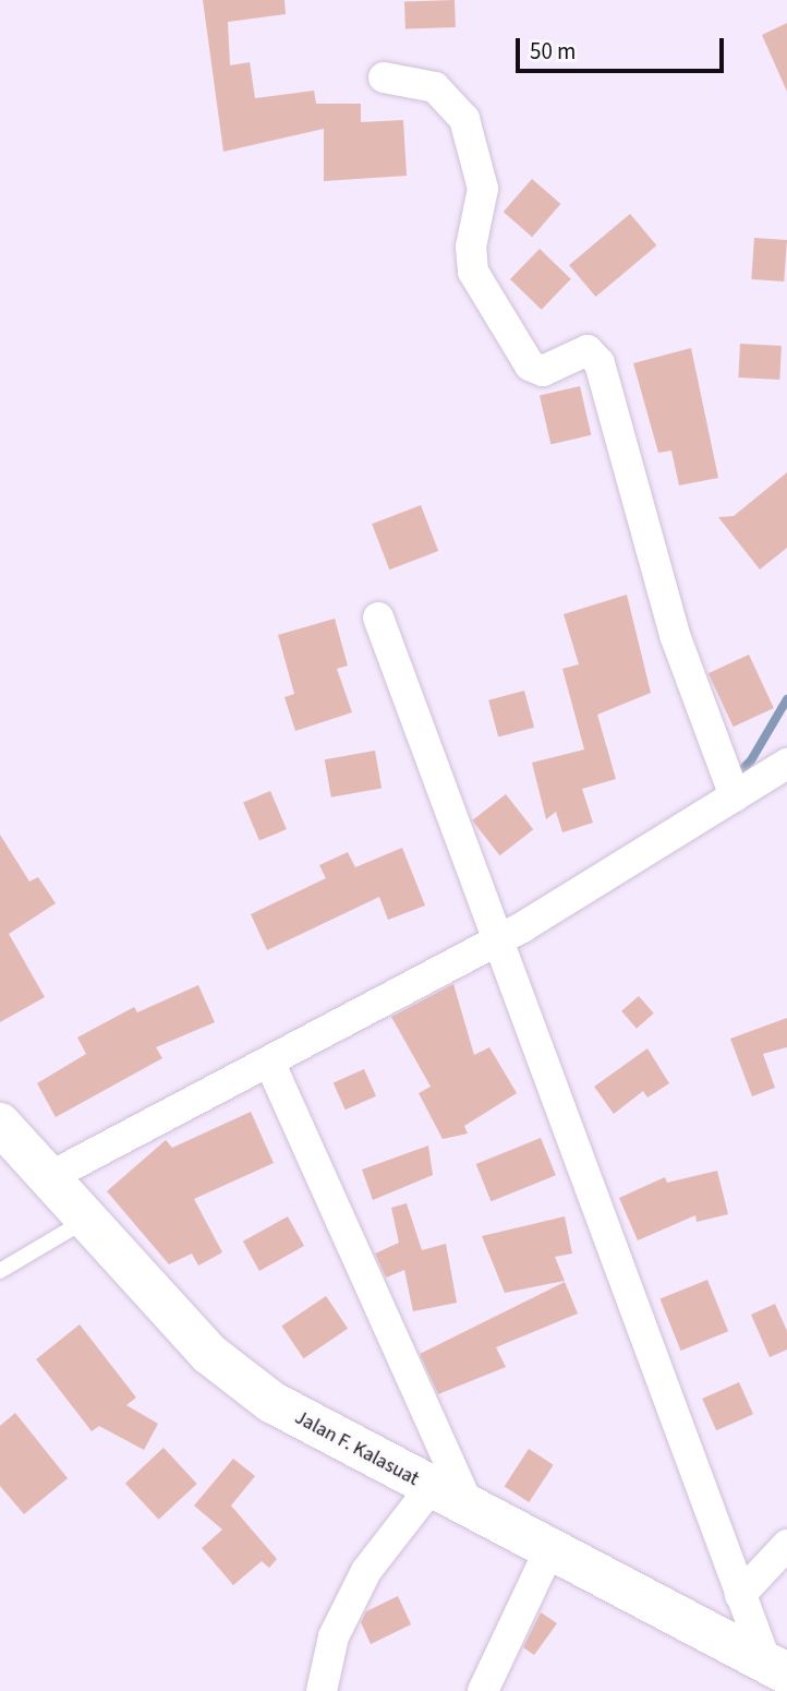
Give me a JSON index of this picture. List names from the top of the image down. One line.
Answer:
{"streets":{"street":["Jalan F. Kalasuat"]},"scale_bar":"50 m"}
